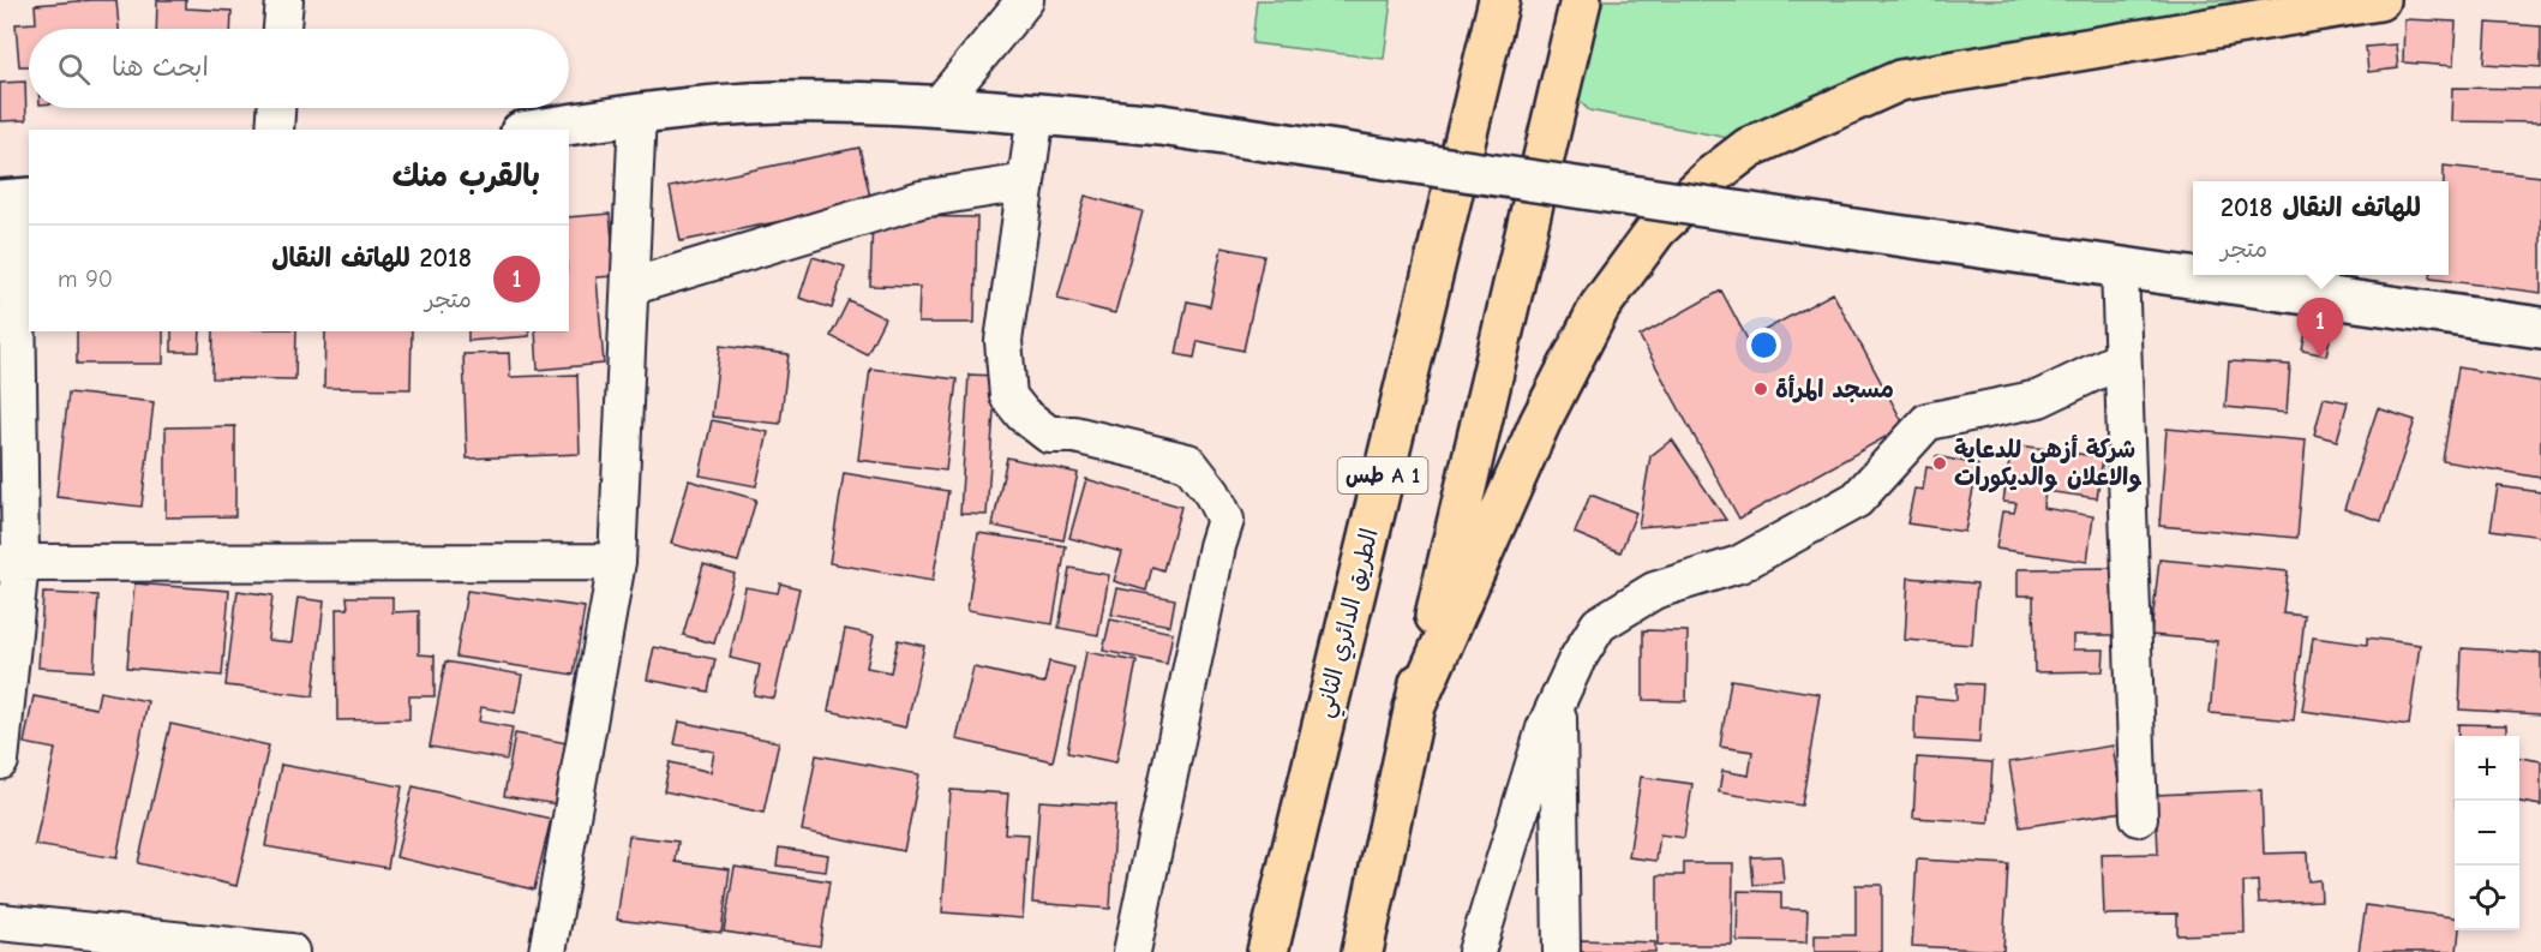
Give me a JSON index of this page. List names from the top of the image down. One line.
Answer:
{"streets":{"highway":["طس A 1","الطريق الدائري الثاني"]},"places":["مسجد المرأة","شركة أزهى للدعاية والاعلان والديكورات"],"page":{"search":"ابحث هنا","heading":"بالقرب منك","popup":["2018 للهاتف النقال","متجر"],"list":[{"mark":"1","name":"2018 للهاتف النقال","note":"متجر","value":"90 m"}],"pins":"1","map_buttons":["+","−"]}}
